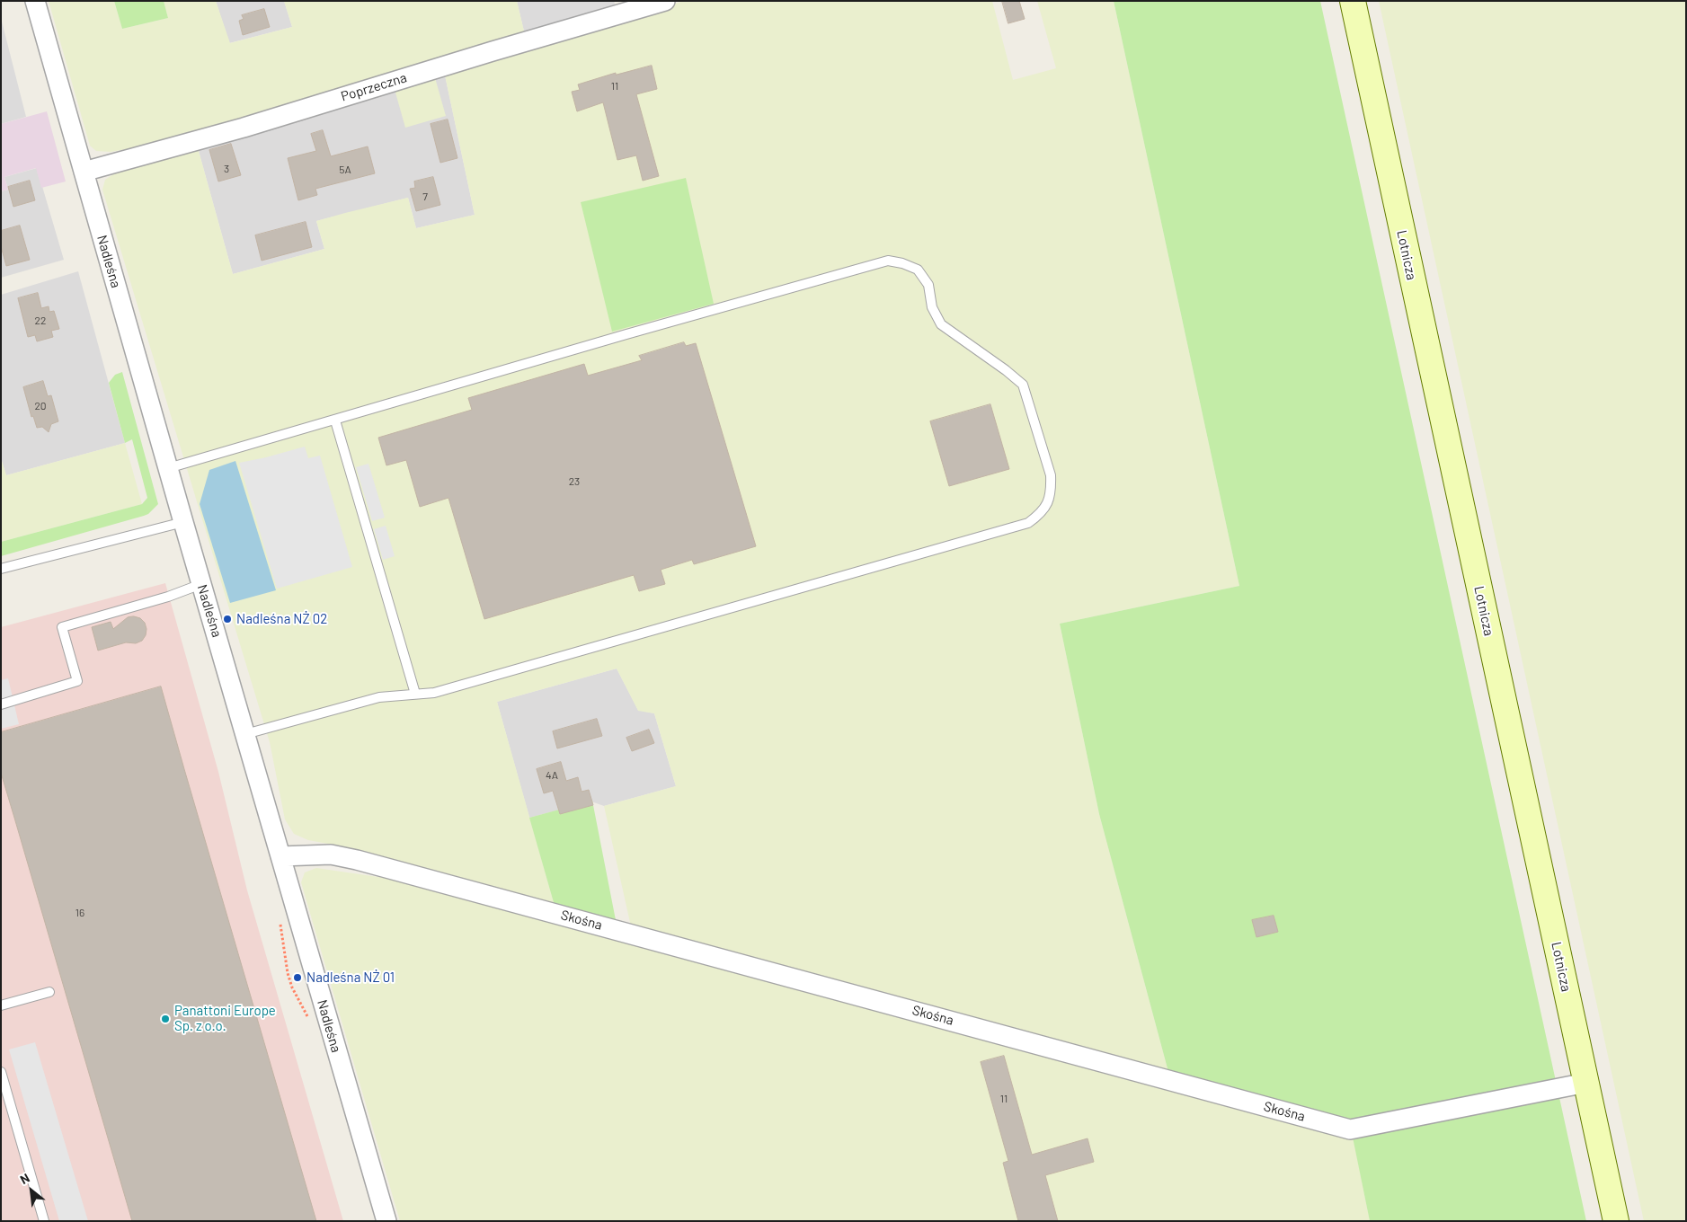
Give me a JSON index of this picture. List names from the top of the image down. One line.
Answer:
{"streets":{"main road":["Lotnicza"],"street":["Poprzeczna","Nadleśna","Skośna"]},"crossings":[["Poprzeczna","Nadleśna"],["Lotnicza","Skośna"],["Nadleśna","Skośna"]],"places":["Nadleśna NŻ 02","Nadleśna NŻ 01","Panattoni Europe Sp. z o.o."],"house_numbers":["11","3","5A","7","22","20","23","4A","16","11"],"north":"top left"}
